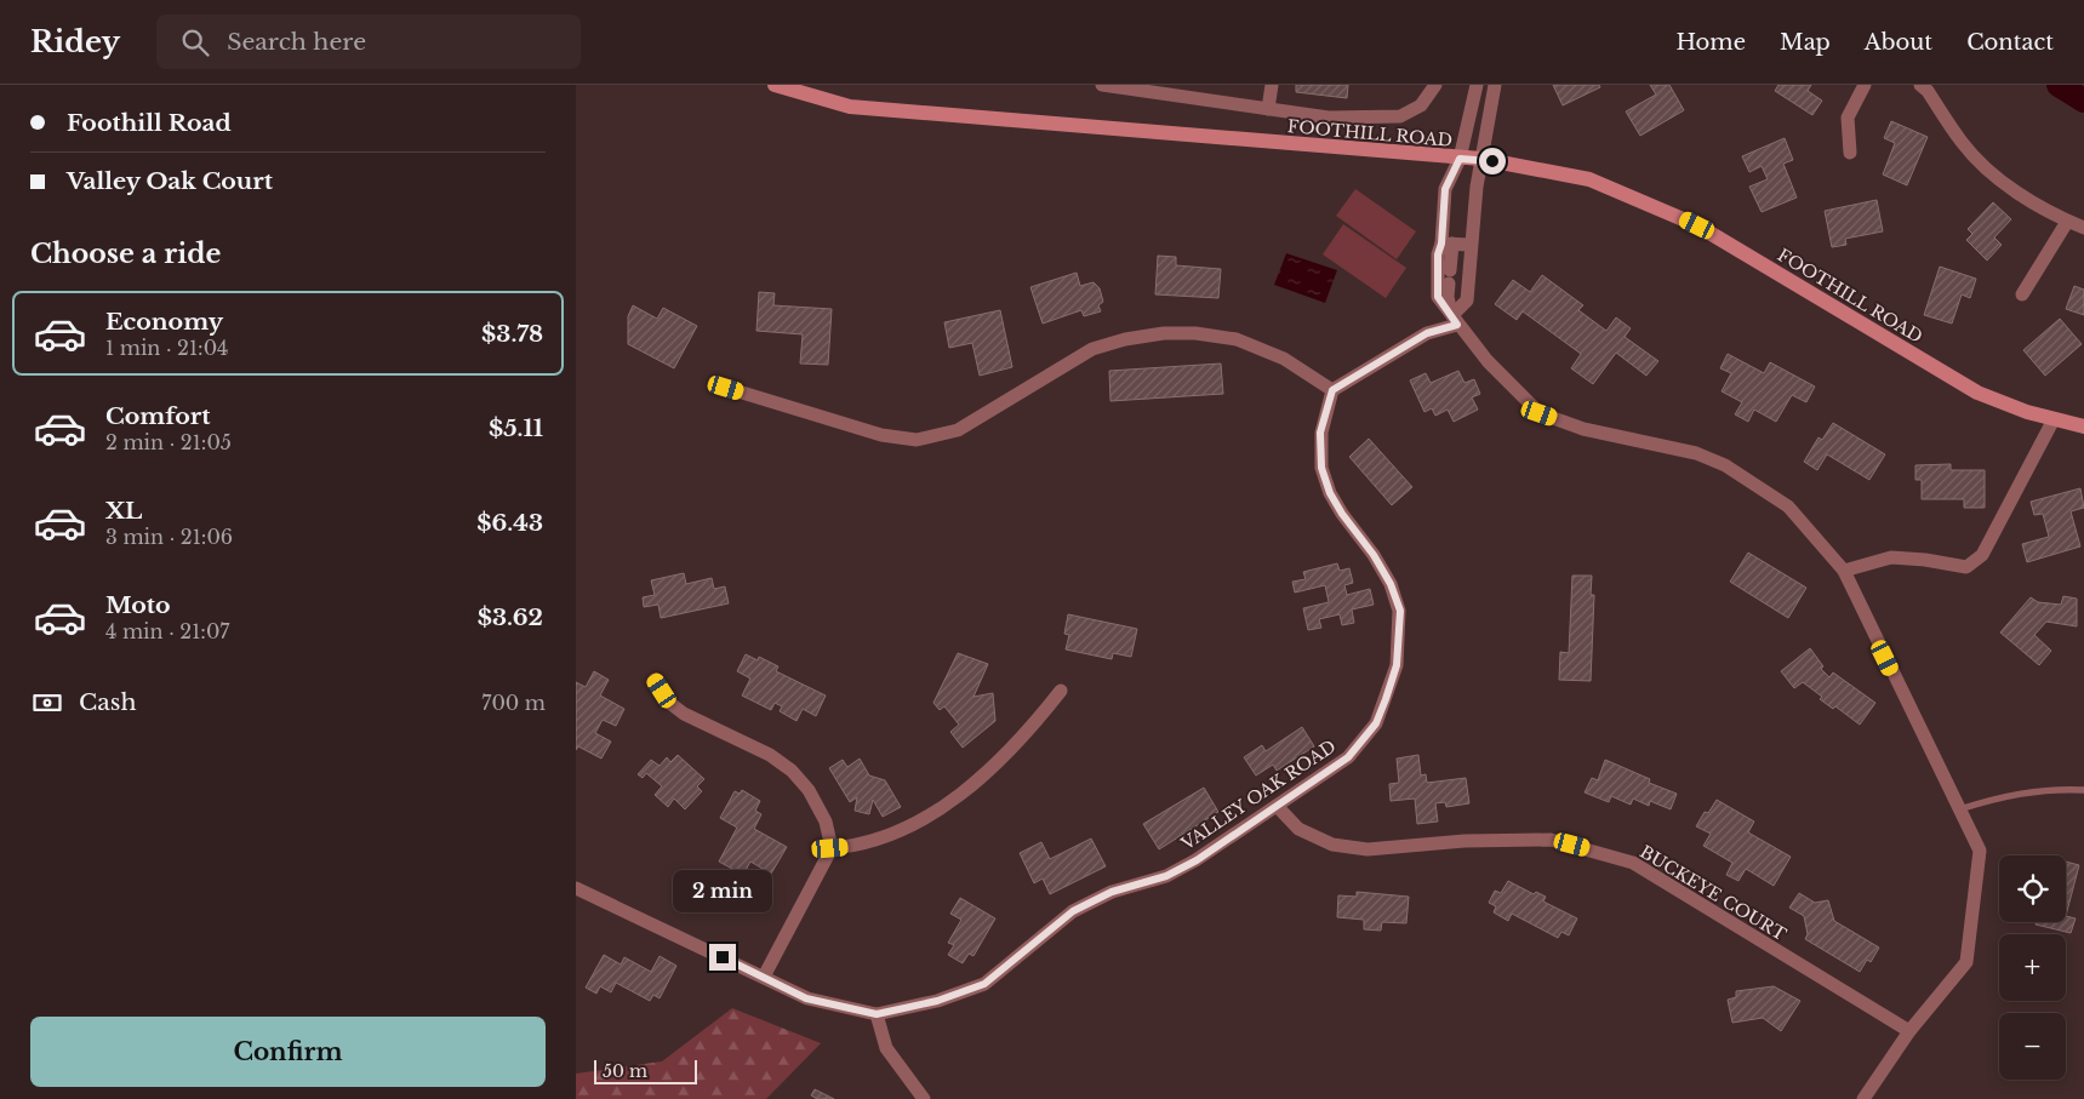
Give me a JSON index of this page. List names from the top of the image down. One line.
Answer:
{"streets":{"main road":["FOOTHILL ROAD"],"street":["VALLEY OAK ROAD","BUCKEYE COURT"]},"crossings":[["VALLEY OAK ROAD","BUCKEYE COURT"]],"scale_bar":"50 m","page":{"header":"Ridey","search":"Search here","nav":["Home","Map","About","Contact"],"banner":["Foothill Road","Valley Oak Court"],"heading":"Choose a ride","list":[{"name":"Economy","note":"1 min · 21:04","value":"$3.78"},{"name":"Comfort","note":"2 min · 21:05","value":"$5.11"},{"name":"XL","note":"3 min · 21:06","value":"$6.43"},{"name":"Moto","note":"4 min · 21:07","value":"$3.62"}],"pay":["Cash","700 m"],"map_buttons":["+","−"],"bubble":"2 min","buttons":"Confirm","scale":"50 m"}}
